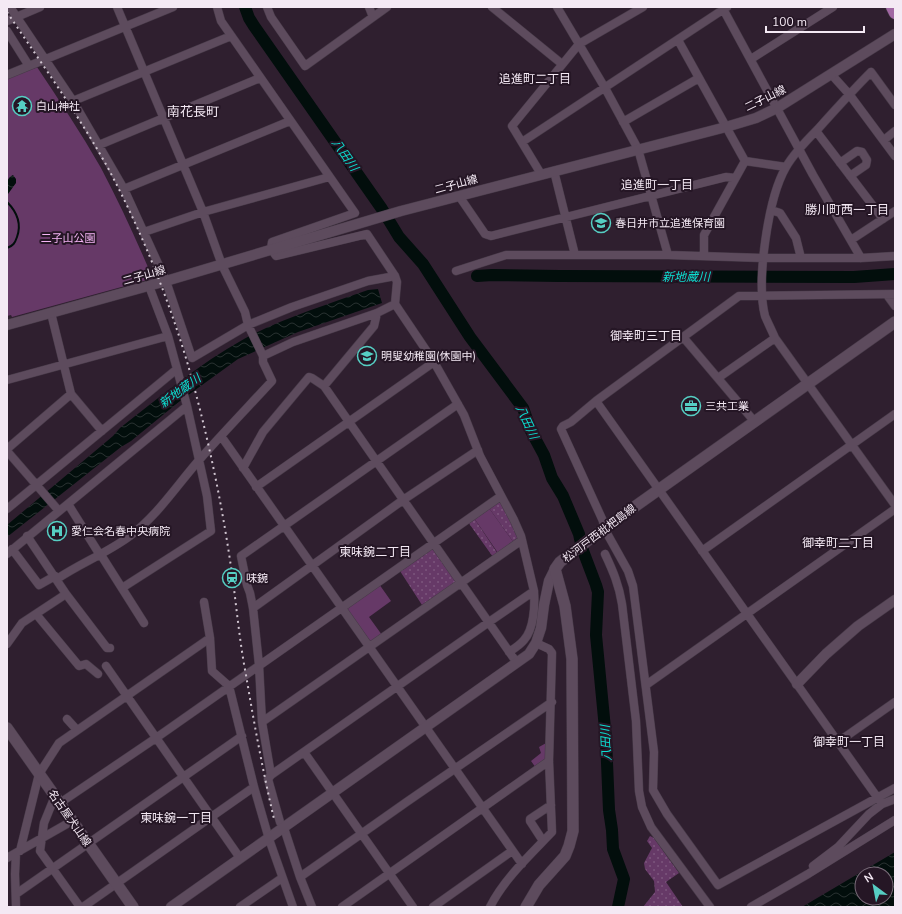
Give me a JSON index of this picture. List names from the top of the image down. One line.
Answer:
{"streets":{"main road":["松河戸西枇杷島線","名古屋犬山線"],"street":["二子山線"]},"districts":["追進町二丁目","南花長町","追進町一丁目","勝川町西一丁目","御幸町三丁目","御幸町二丁目","東味鋺二丁目","御幸町一丁目","東味鋺一丁目"],"water":["八田川","新地蔵川"],"parks":["二子山公園"],"places":{"temple":["白山神社"],"school or university":["春日井市立追進保育園","明叟幼稚園(休園中)"],"office":["三共工業"],"hospital":["愛仁会名春中央病院"],"station":["味鋺"]},"scale_bar":"100 m","north":"top left"}
